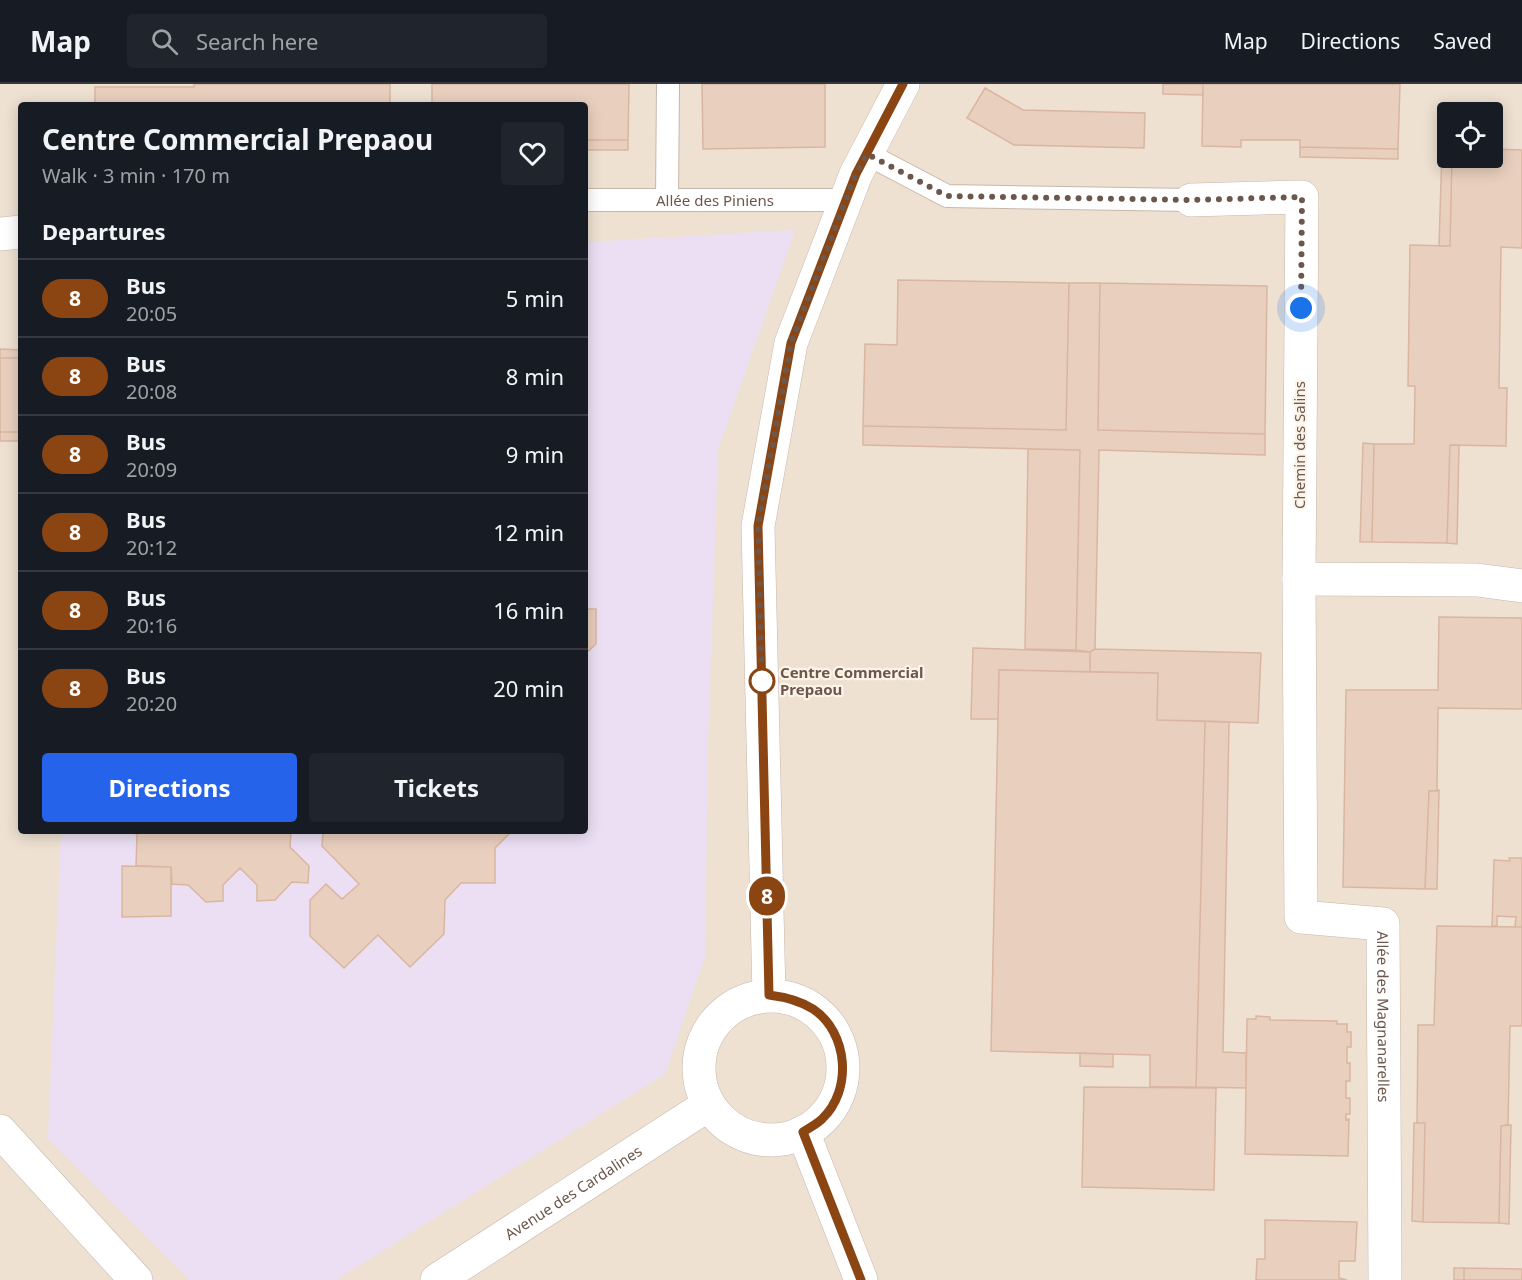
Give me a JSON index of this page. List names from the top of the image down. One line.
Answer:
{"streets":{"street":["Chemin des Salins","Allée des Magnanarelles","Avenue des Cardalines"],"lane":["Allée des Piniens"]},"crossings":[["Chemin des Salins","Allée des Magnanarelles"]],"places":["Centre Commercial Prepaou"],"lines":["bus line 8"],"page":{"header":"Map","search":"Search here","nav":["Map","Directions","Saved"],"on_map":"8","heading":[["Centre Commercial Prepaou","Walk · 3 min · 170 m"],"Departures"],"list":[{"mark":"8","name":"Bus","note":"20:05","value":"5 min"},{"mark":"8","name":"Bus","note":"20:08","value":"8 min"},{"mark":"8","name":"Bus","note":"20:09","value":"9 min"},{"mark":"8","name":"Bus","note":"20:12","value":"12 min"},{"mark":"8","name":"Bus","note":"20:16","value":"16 min"},{"mark":"8","name":"Bus","note":"20:20","value":"20 min"}],"buttons":["Directions","Tickets"]}}
